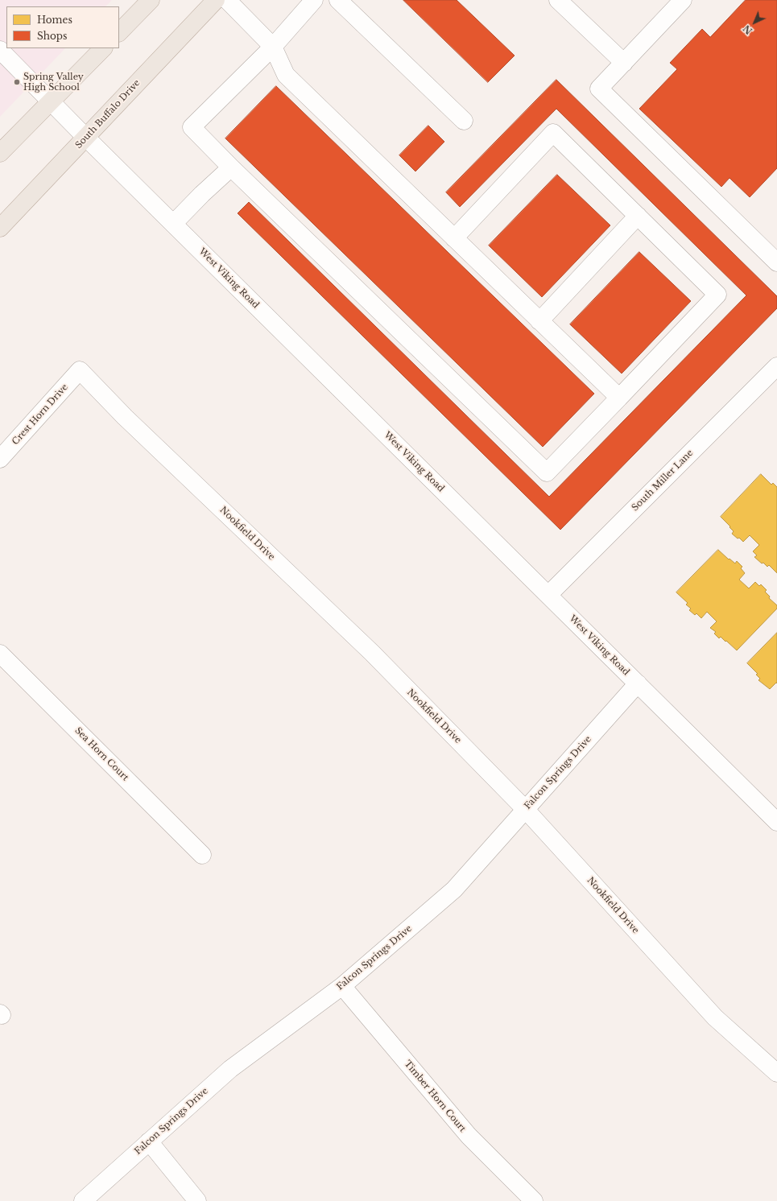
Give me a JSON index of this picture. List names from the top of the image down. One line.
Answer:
{"streets":{"main road":["South Buffalo Drive"],"street":["West Viking Road","Crest Horn Drive","South Miller Lane","Nookfield Drive","Sea Horn Court","Falcon Springs Drive","Timber Horn Court"]},"crossings":[["South Buffalo Drive","West Viking Road"],["West Viking Road","South Miller Lane"],["West Viking Road","Falcon Springs Drive"],["Crest Horn Drive","Nookfield Drive"],["Nookfield Drive","Falcon Springs Drive"],["Falcon Springs Drive","Timber Horn Court"]],"places":["Spring Valley High School"],"legend":["Homes","Shops"],"north":"bottom left"}
